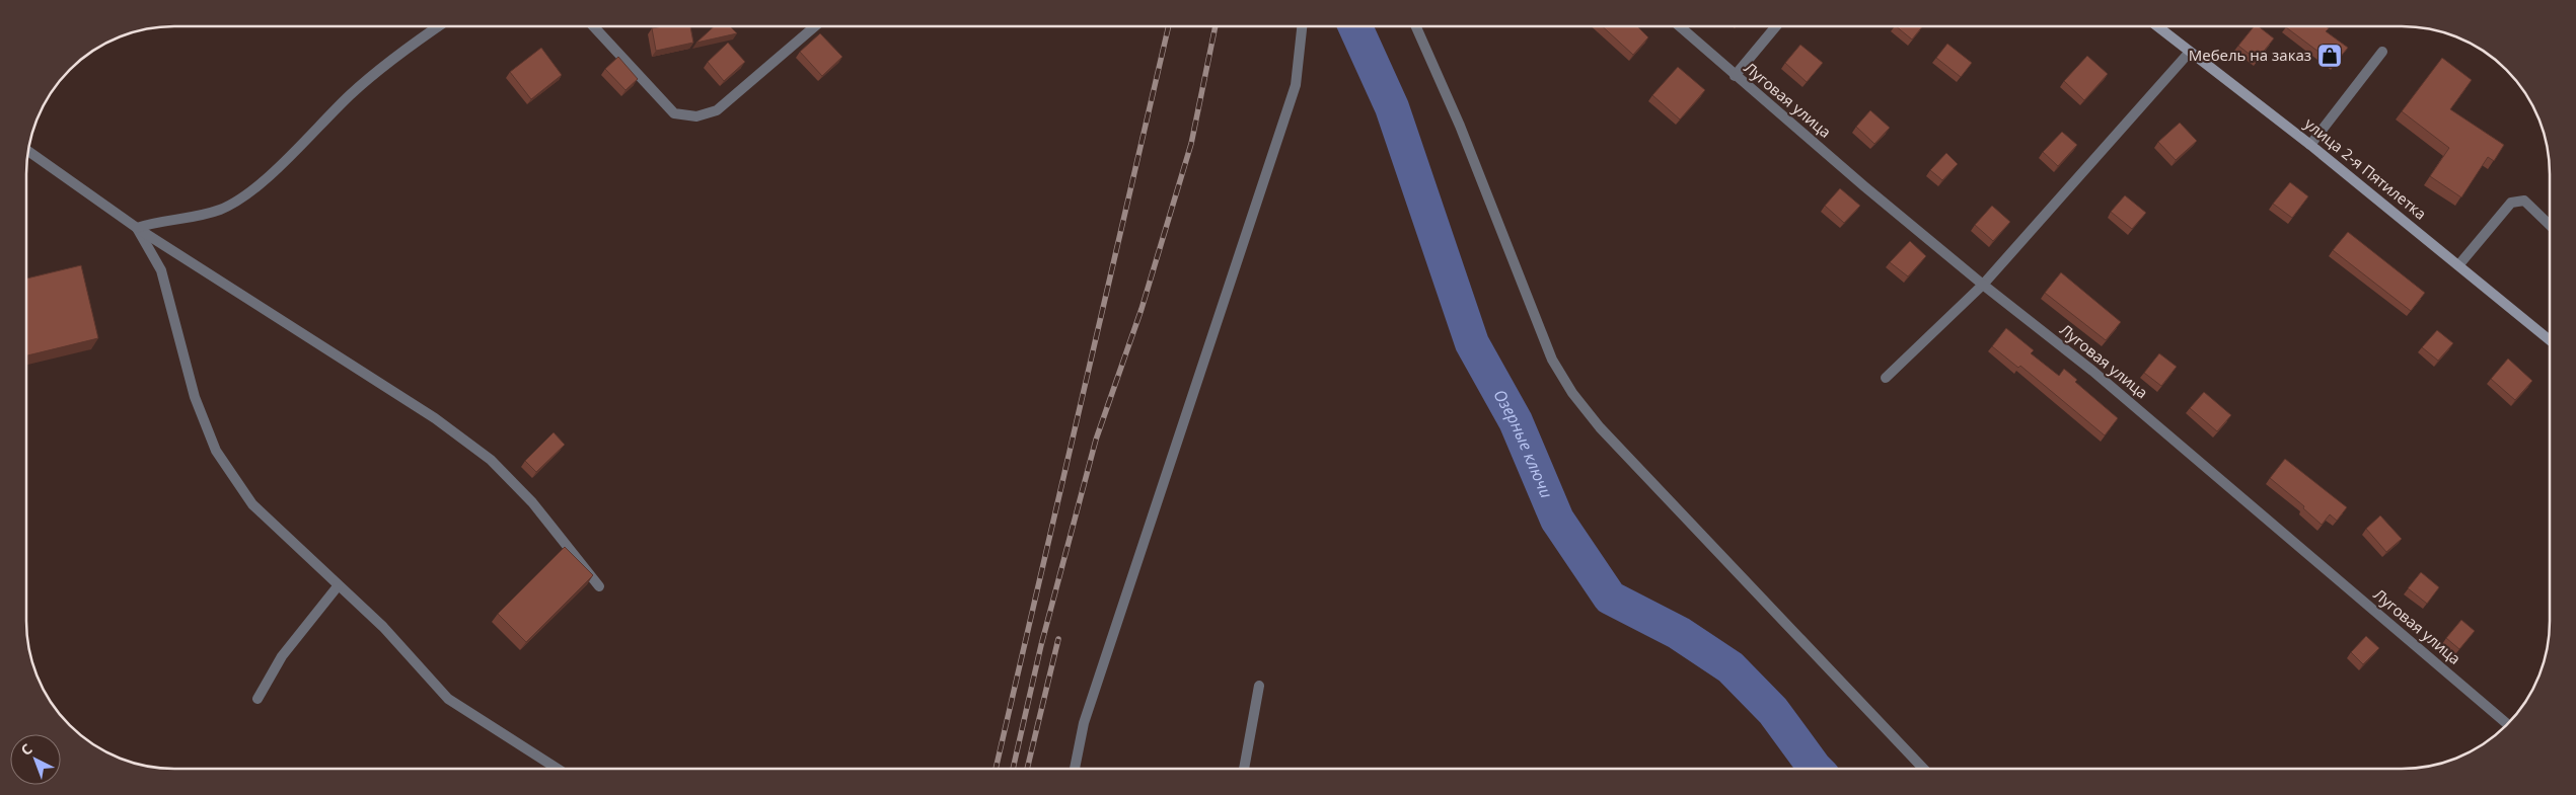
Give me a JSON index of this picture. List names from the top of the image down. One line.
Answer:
{"streets":{"main road":["улица 2-я Пятилетка"],"street":["Луговая улица"]},"water":["Озерные ключи"],"places":{"shop":["Мебель на заказ"]},"north":"top left"}
